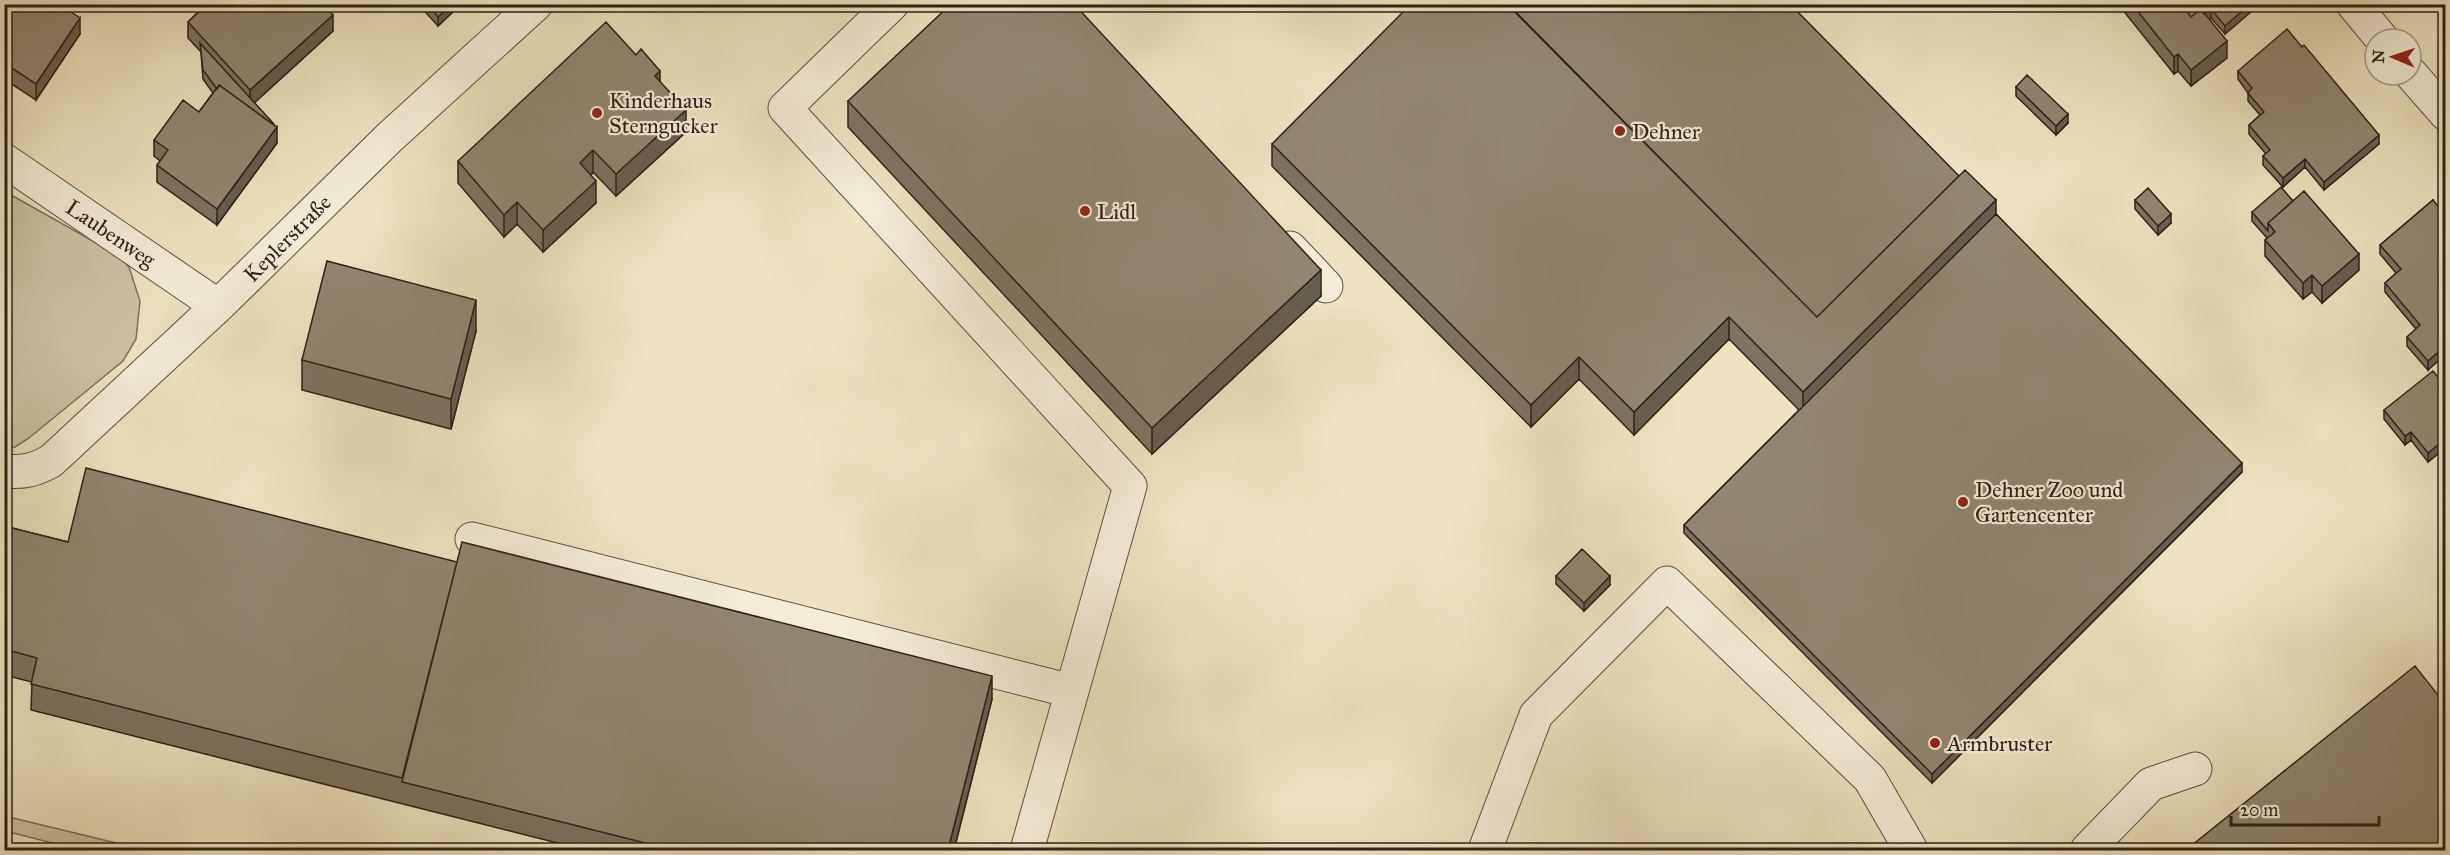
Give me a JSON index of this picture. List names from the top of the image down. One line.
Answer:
{"streets":{"street":["Laubenweg","Keplerstraße"]},"crossings":[["Laubenweg","Keplerstraße"]],"places":["Kinderhaus Sterngucker","Dehner","Lidl","Dehner Zoo und Gartencenter","Armbruster"],"scale_bar":"20 m","north":"left"}
